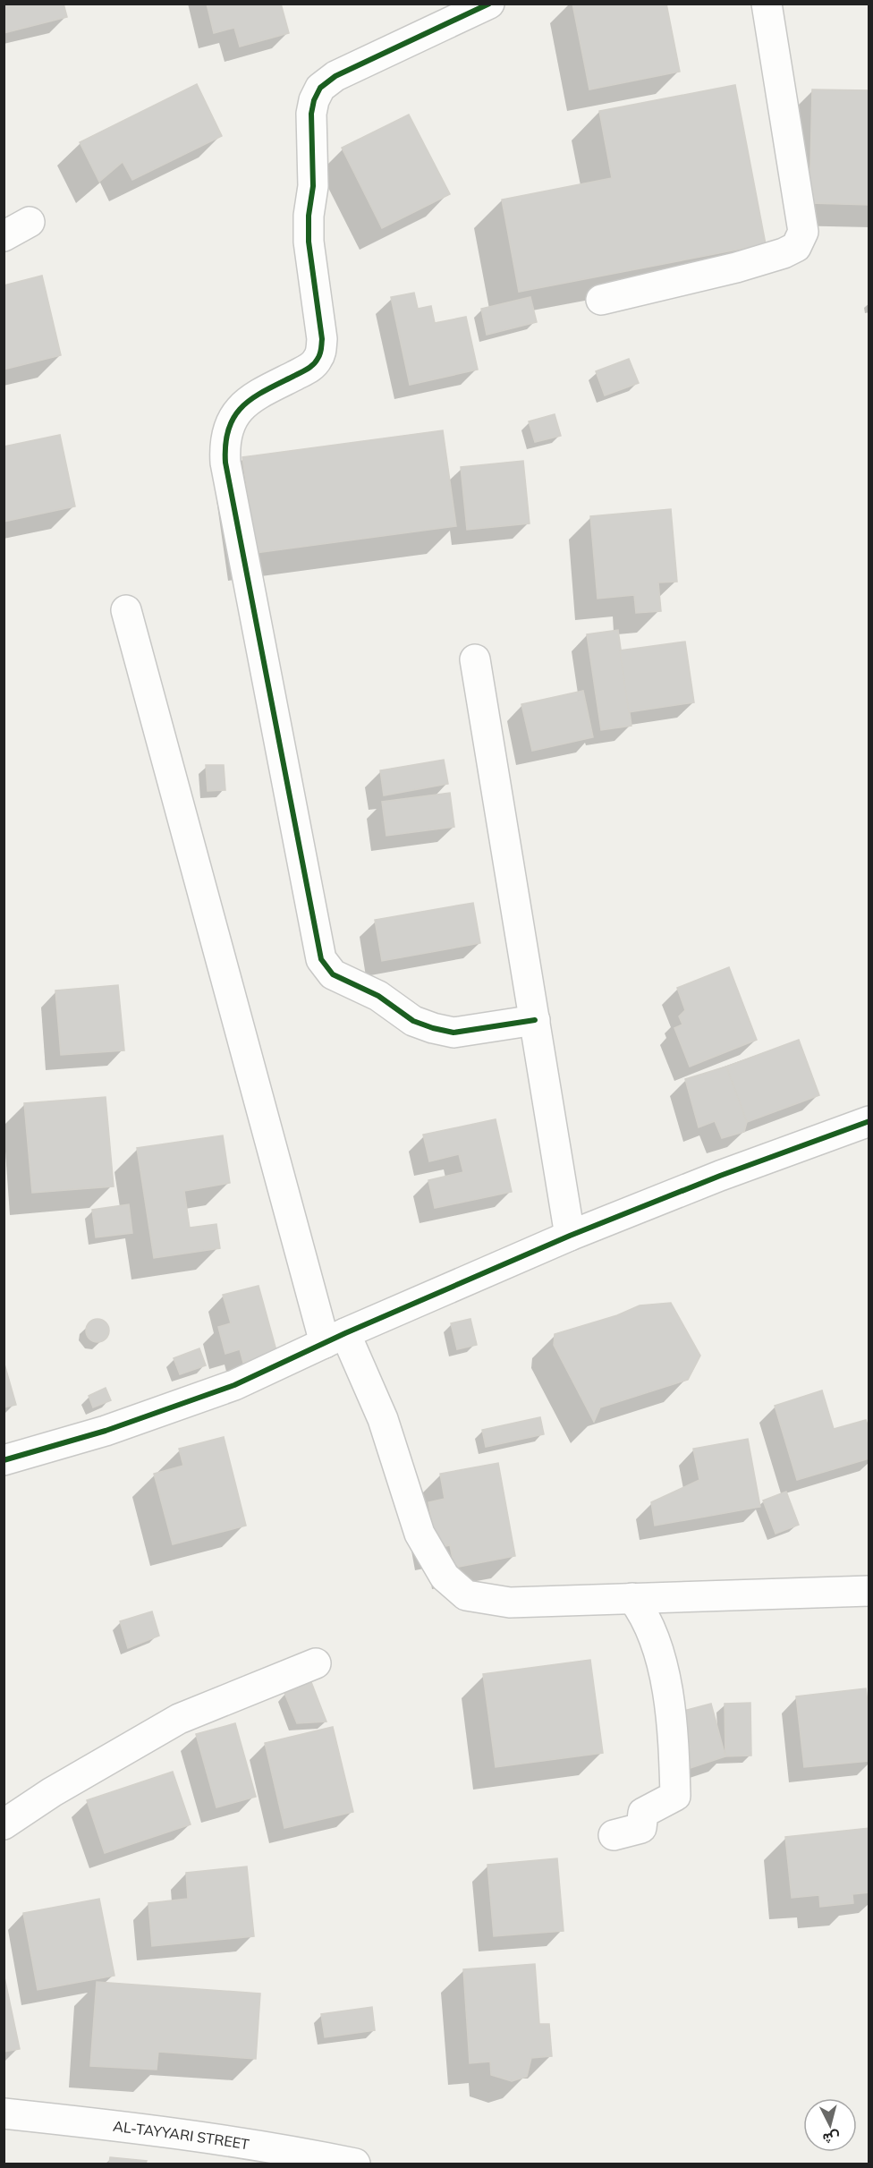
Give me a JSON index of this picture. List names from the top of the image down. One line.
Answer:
{"streets":{"street":["AL-TAYYARI STREET"]},"north":"bottom"}
